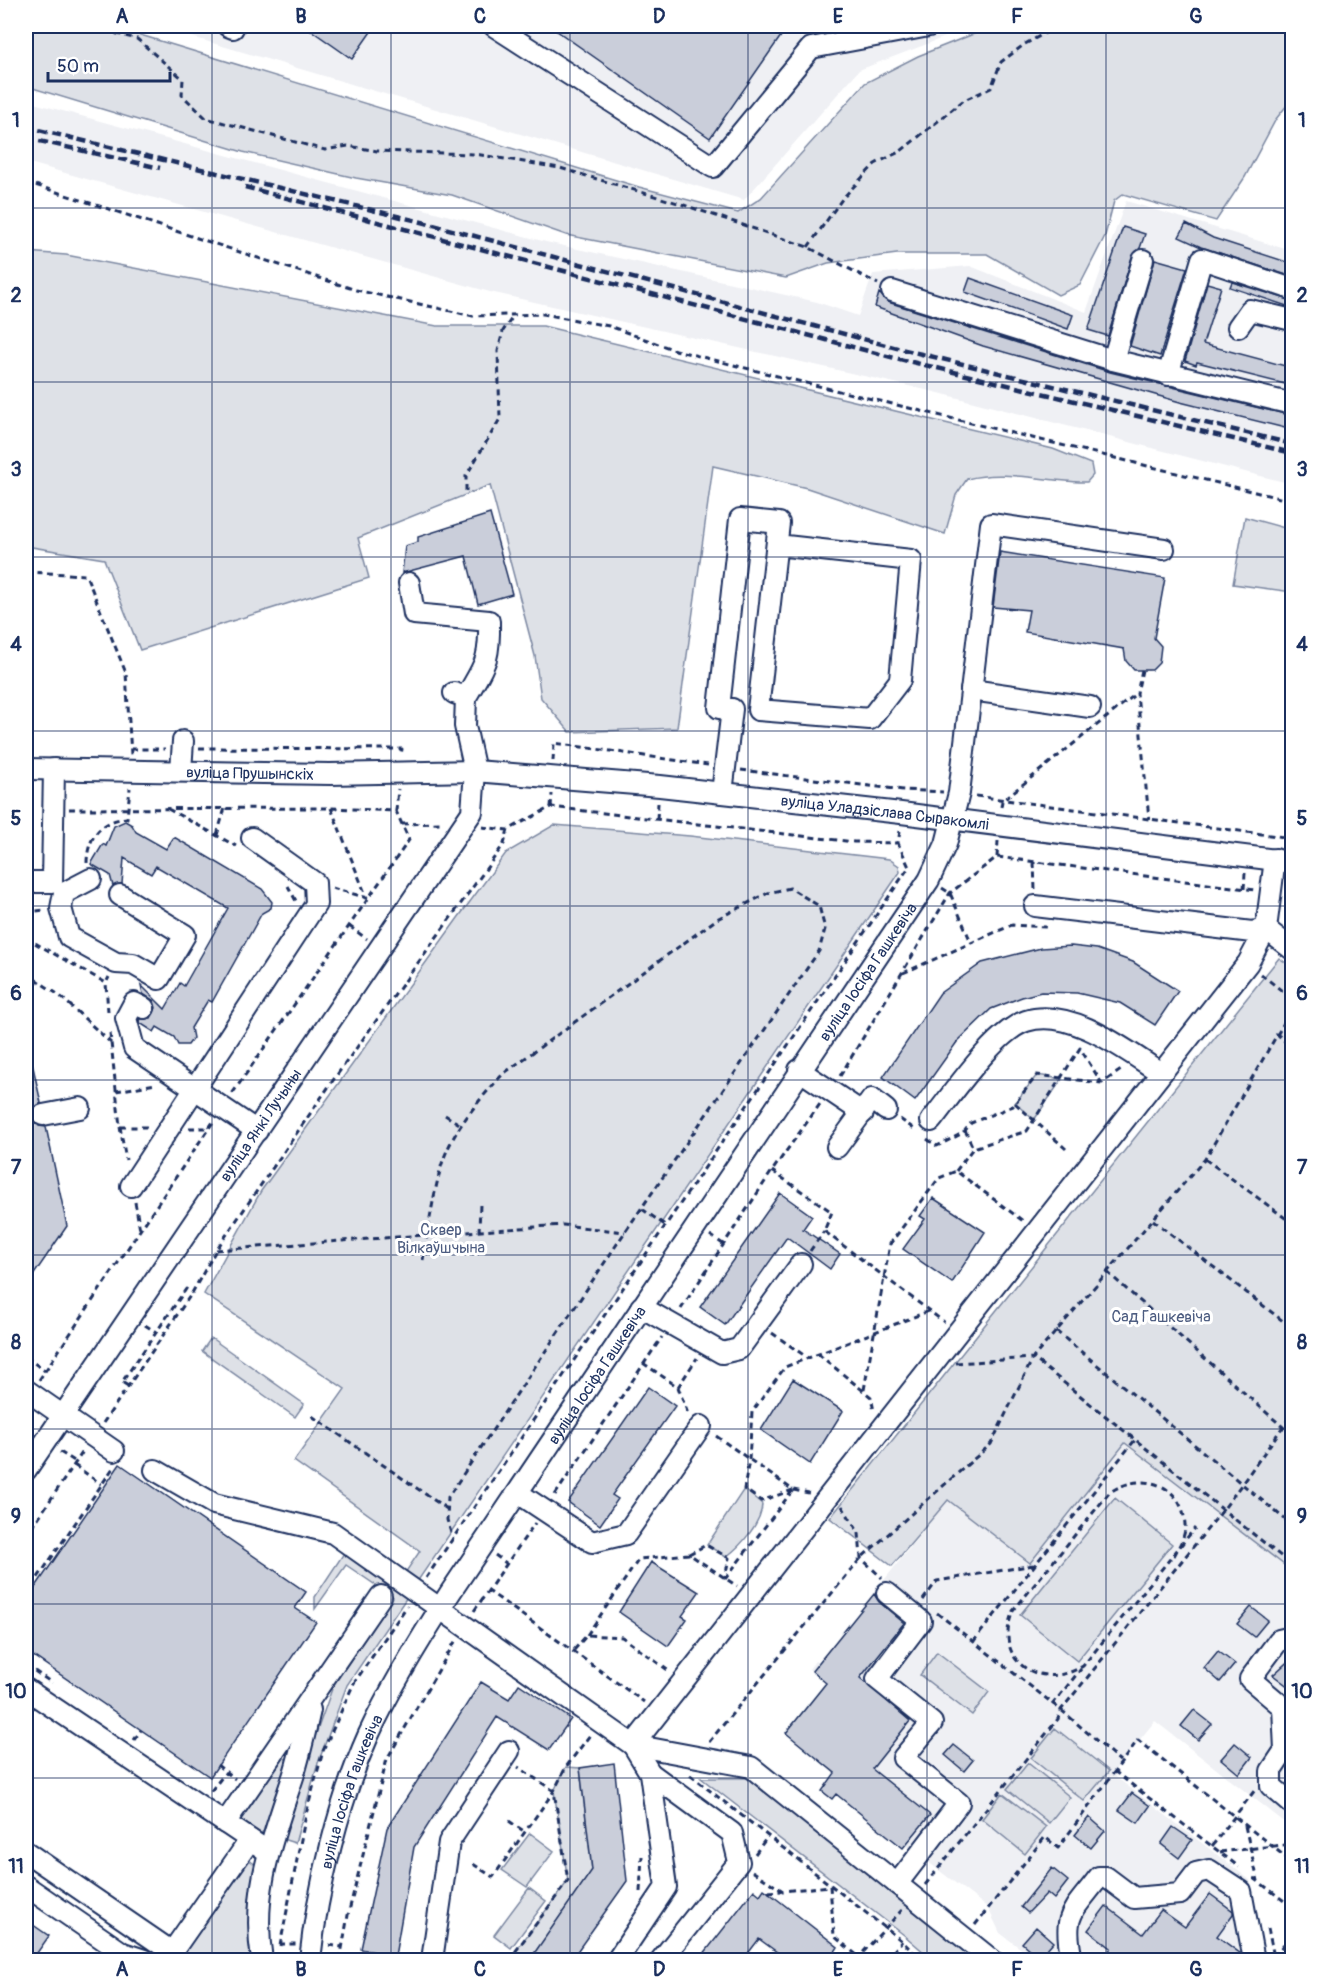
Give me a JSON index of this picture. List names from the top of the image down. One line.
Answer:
{"streets":{"street":["вуліца Прушынскіх","вуліца Уладзіслава Сыракомлі","вуліца Іосіфа Гашкевіча","вуліца Янкі Лучыны"]},"crossings":[["вуліца Прушынскіх","вуліца Уладзіслава Сыракомлі"],["вуліца Прушынскіх","вуліца Янкі Лучыны"],["вуліца Уладзіслава Сыракомлі","вуліца Іосіфа Гашкевіча"],["вуліца Уладзіслава Сыракомлі","вуліца Янкі Лучыны"]],"parks":["Сквер Вілкаўшчына","Сад Гашкевіча"],"scale_bar":"50 m","grid":{"columns":["A","B","C","D","E","F","G"],"rows":["1","2","3","4","5","6","7","8","9","10","11"]}}
